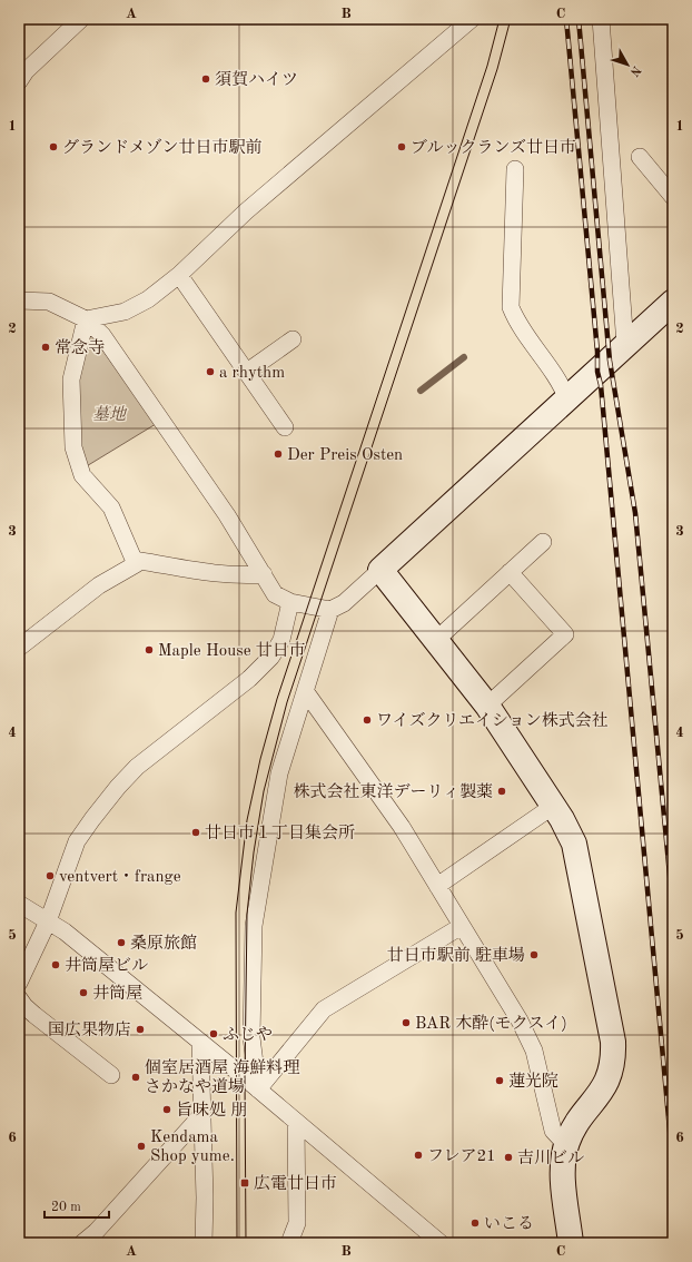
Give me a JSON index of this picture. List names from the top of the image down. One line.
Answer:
{"parks":["墓地"],"places":{"other":["須賀ハイツ","グランドメゾン廿日市駅前","ブルックランズ廿日市","常念寺","a rhythm","Der Preis Osten","Maple House 廿日市","ワイズクリエイション株式会社","株式会社東洋デーリィ製薬","廿日市１丁目集会所","ventvert・frange","桑原旅館","廿日市駅前 駐車場","井筒屋ビル","井筒屋","BAR 木酔(モクスイ)","国広果物店","ふじや","個室居酒屋 海鮮料理 さかなや道場","蓮光院","旨味処 朋","Kendama Shop yume.","フレア21","吉川ビル","いこる"],"transit":["広電廿日市"]},"scale_bar":"20 m","north":"bottom right","grid":{"columns":["A","B","C"],"rows":["1","2","3","4","5","6"]}}
